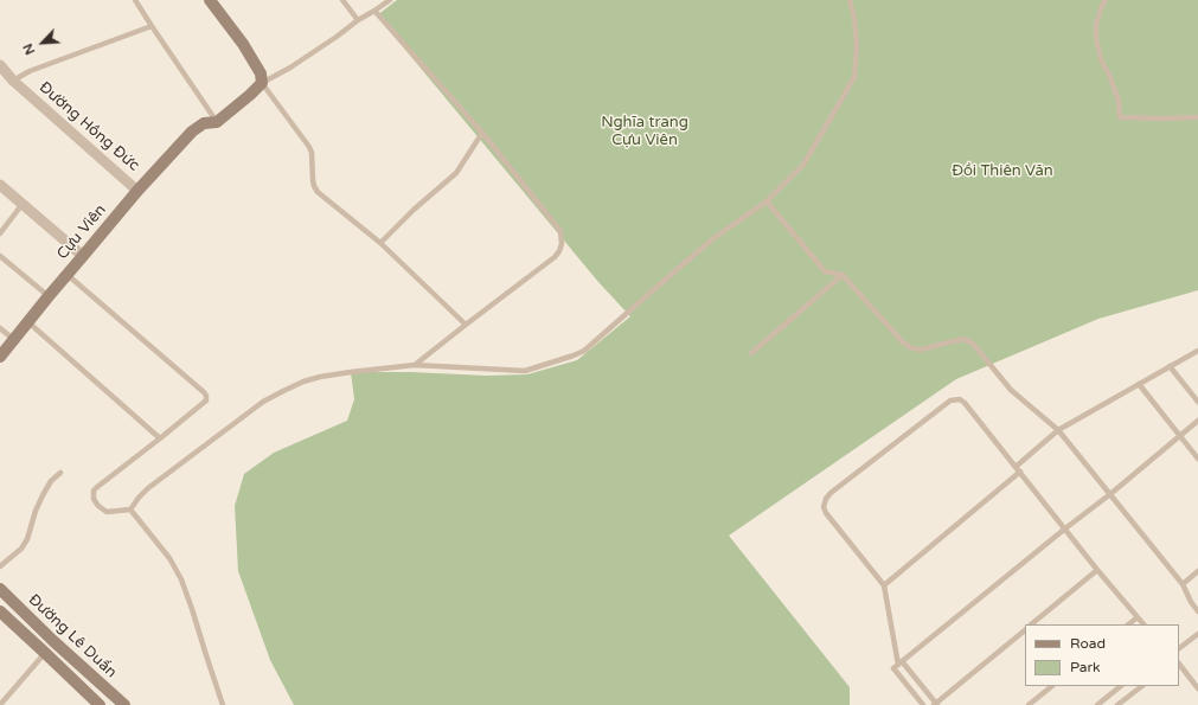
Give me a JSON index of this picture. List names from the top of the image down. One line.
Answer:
{"streets":{"street":["Đường Hồng Đức","Cựu Viên","Đường Lê Duẩn"]},"crossings":[["Đường Hồng Đức","Cựu Viên"]],"parks":["Nghĩa trang Cựu Viên","Đồi Thiên Văn"],"legend":["Road","Park"],"north":"bottom left"}
